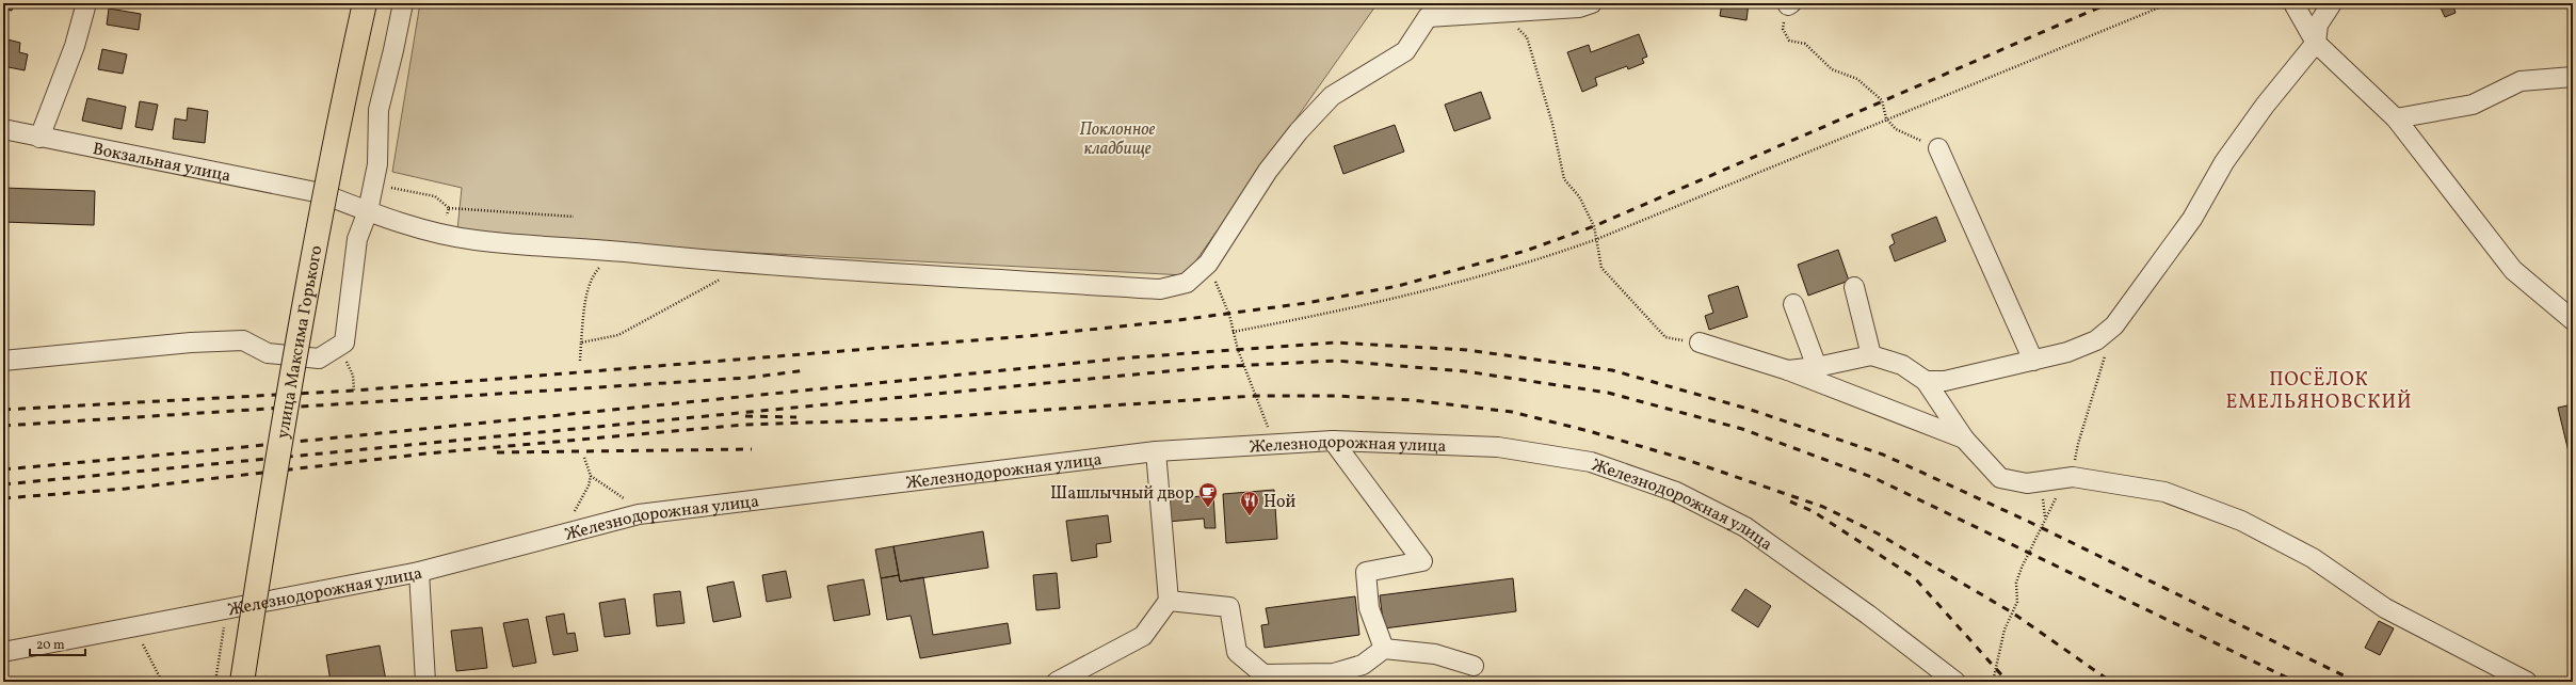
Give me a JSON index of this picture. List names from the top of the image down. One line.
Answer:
{"streets":{"main road":["улица Максима Горького"],"street":["Вокзальная улица","Железнодорожная улица"]},"districts":["ПОСЁЛОК ЕМЕЛЬЯНОВСКИЙ"],"parks":["Поклонное кладбище"],"places":{"cafe":["Шашлычный двор"],"restaurant":["Ной"]},"scale_bar":"20 m"}
